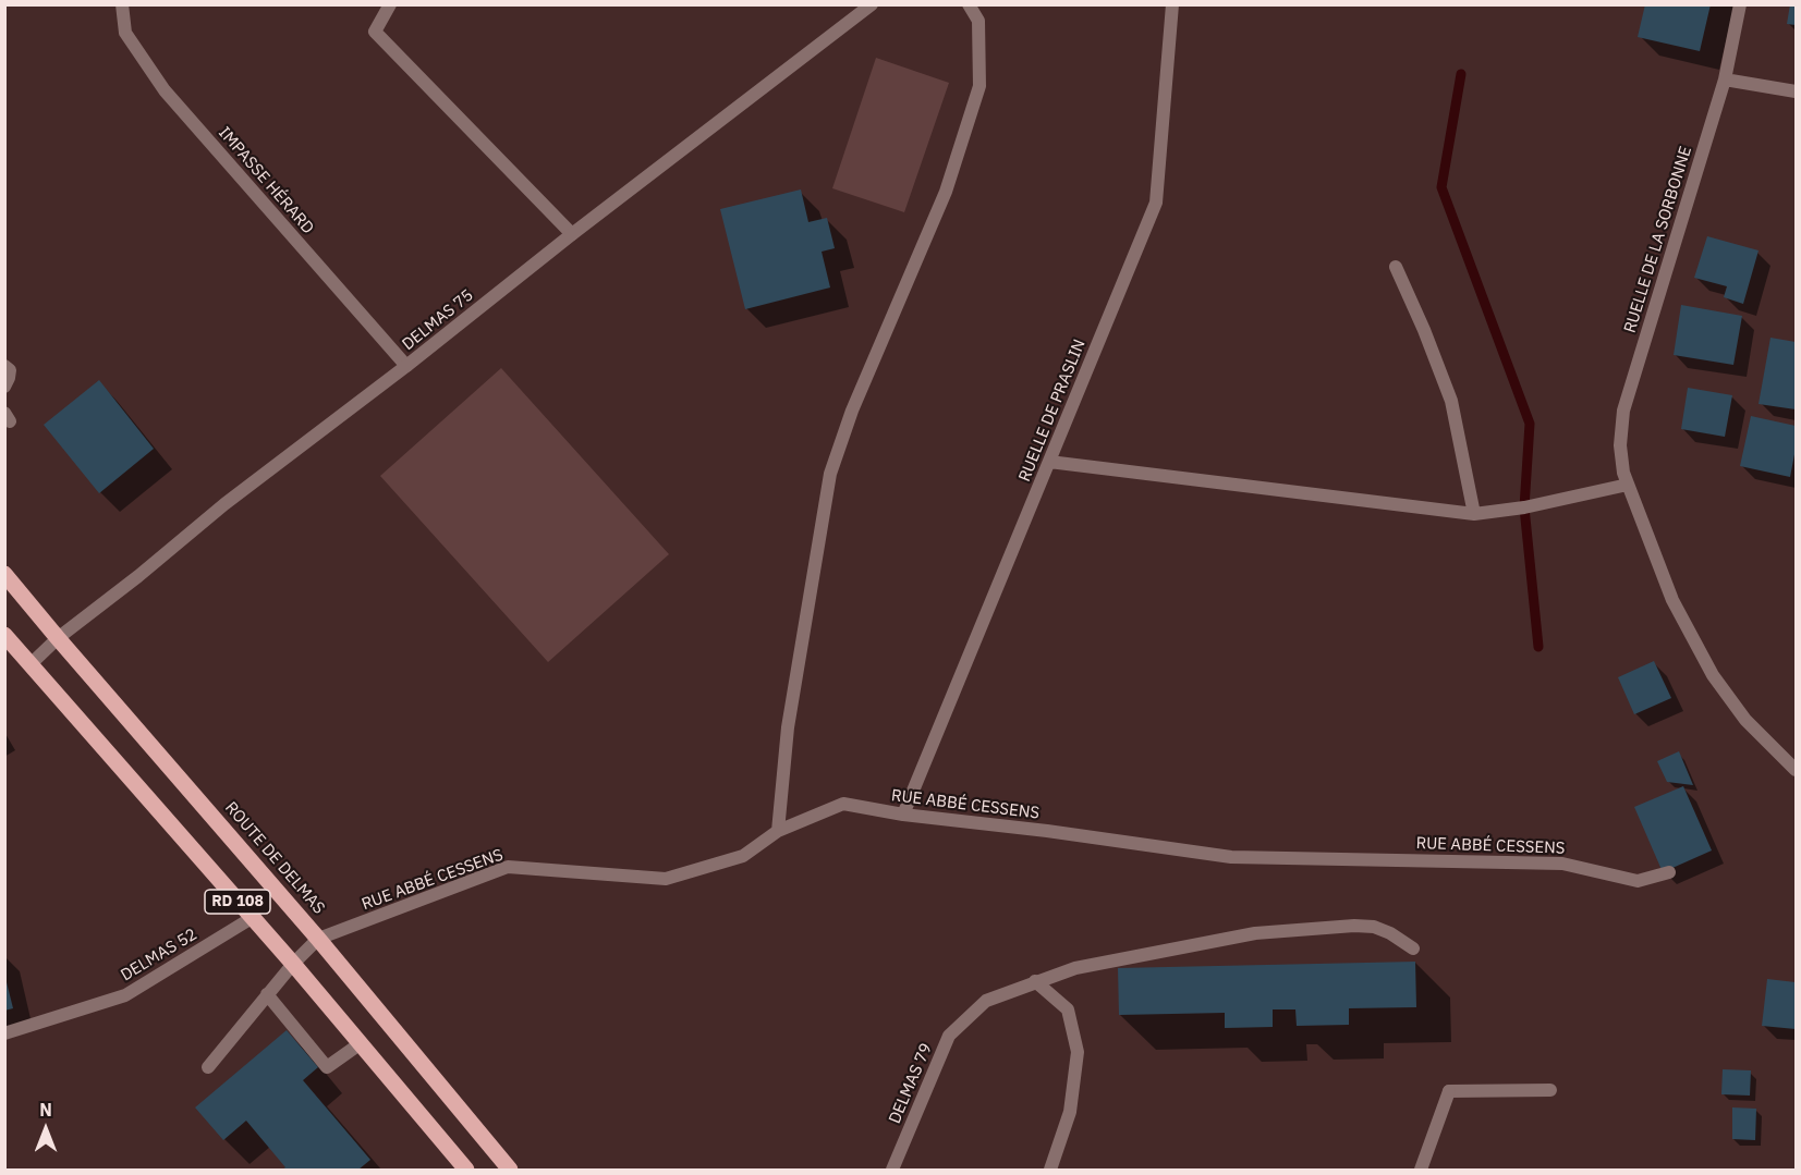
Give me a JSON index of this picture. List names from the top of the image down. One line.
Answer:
{"streets":{"main road":["ROUTE DE DELMAS","RD 108"],"street":["IMPASSE HÉRARD","RUELLE DE LA SORBONNE","DELMAS 75","RUELLE DE PRASLIN","RUE ABBÉ CESSENS","DELMAS 52","DELMAS 79"]},"crossings":[["IMPASSE HÉRARD","DELMAS 75"],["DELMAS 75","ROUTE DE DELMAS"],["DELMAS 75","RD 108"],["RUELLE DE PRASLIN","RUE ABBÉ CESSENS"],["RUE ABBÉ CESSENS","ROUTE DE DELMAS"],["RUE ABBÉ CESSENS","RD 108"],["RD 108","DELMAS 52"]],"north":"top"}
